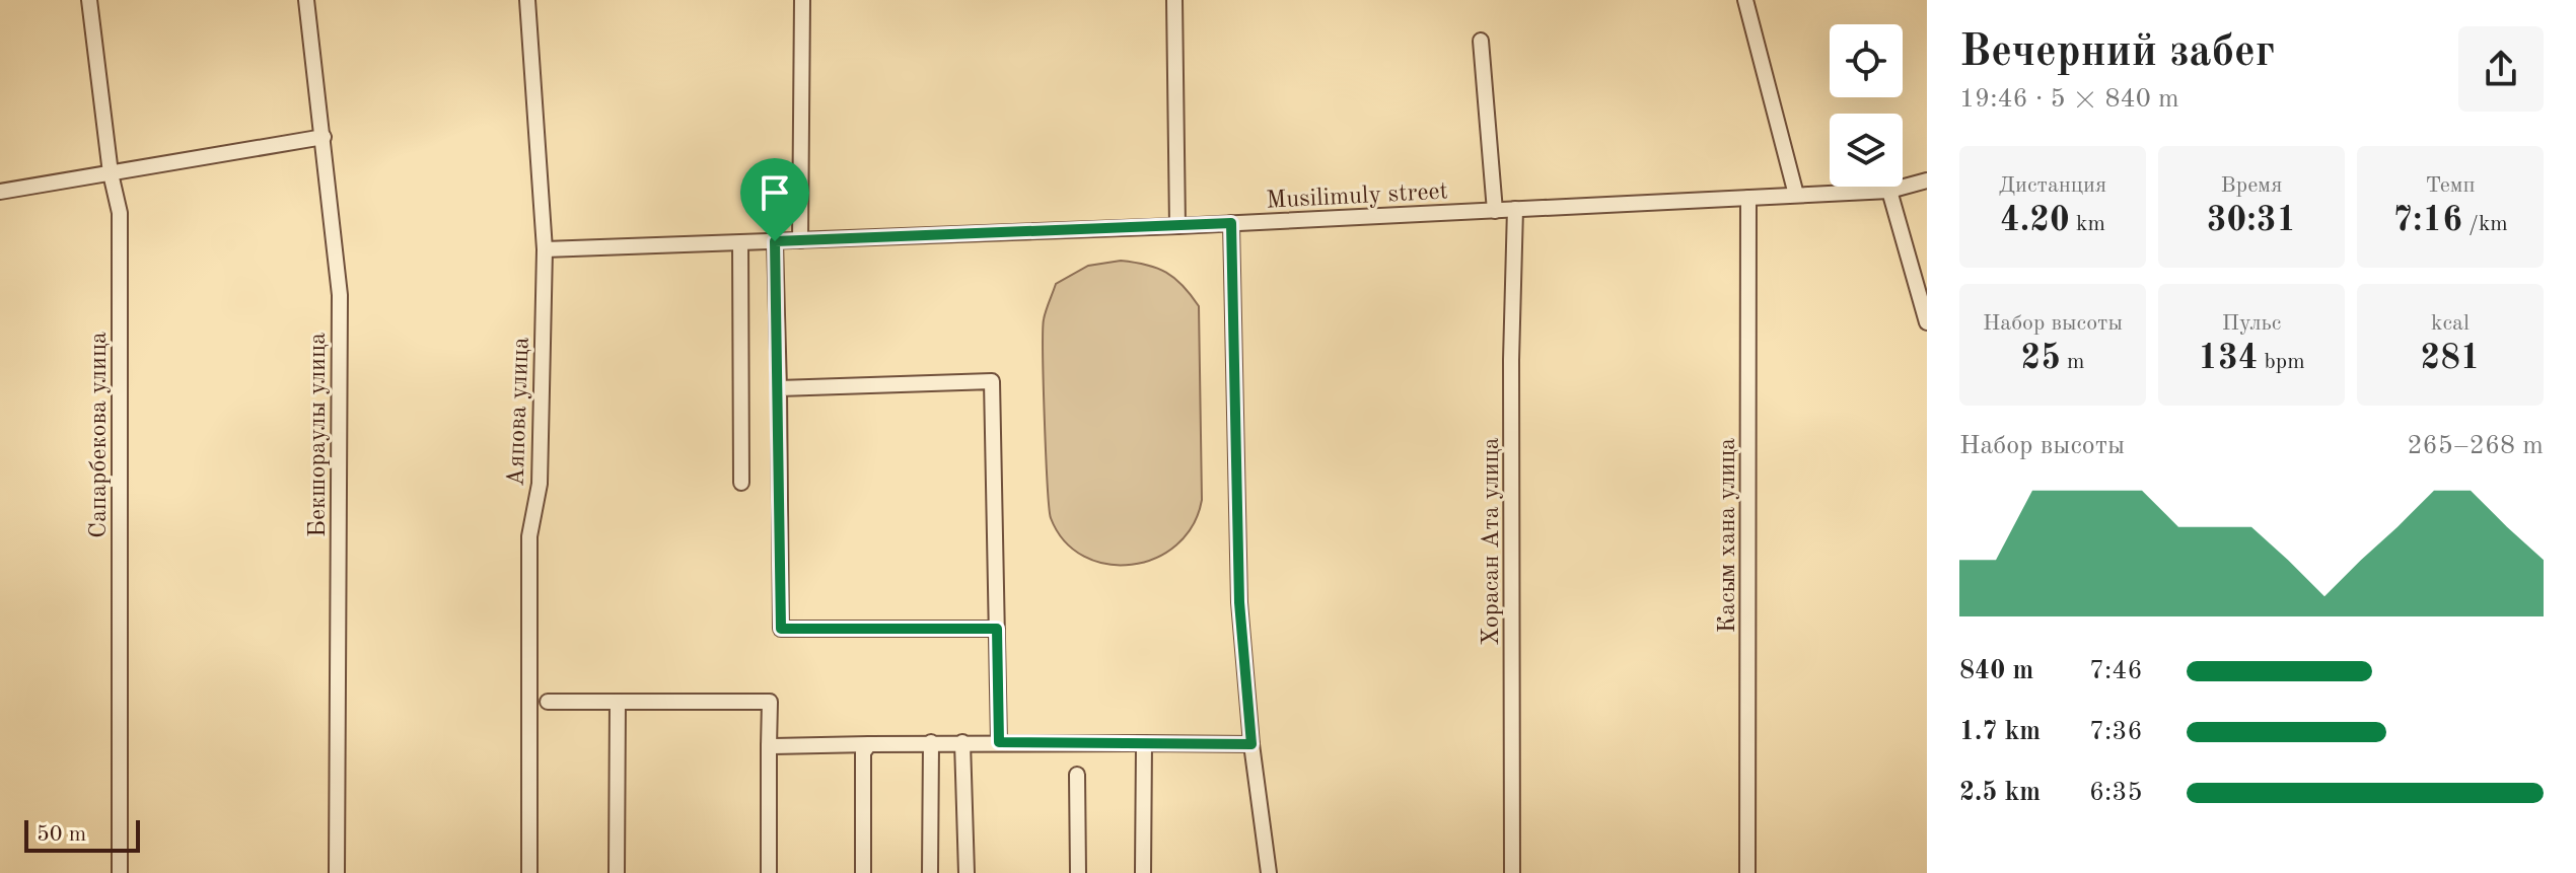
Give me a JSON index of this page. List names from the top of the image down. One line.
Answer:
{"streets":{"street":["Musilimuly street","Аяпова улица","Сапарбекова улица","Бекшораулы улица","Касым хана улица","Хорасан Ата улица"]},"crossings":[["Musilimuly street","Аяпова улица"],["Musilimuly street","Касым хана улица"],["Musilimuly street","Хорасан Ата улица"]],"scale_bar":"50 m","page":{"heading":["Вечерний забег","19:46 · 5 × 840 m"],"stats":[["Дистанция","4.20 km"],["Время","30:31"],["Темп","7:16 /km"],["Набор высоты","25 m"],["Пульс","134 bpm"],["kcal","281"]],"chart":["Набор высоты","265–268 m"],"list":[{"name":"840 m","note":"7:46"},{"name":"1.7 km","note":"7:36"},{"name":"2.5 km","note":"6:35"}],"scale":"50 m"}}
